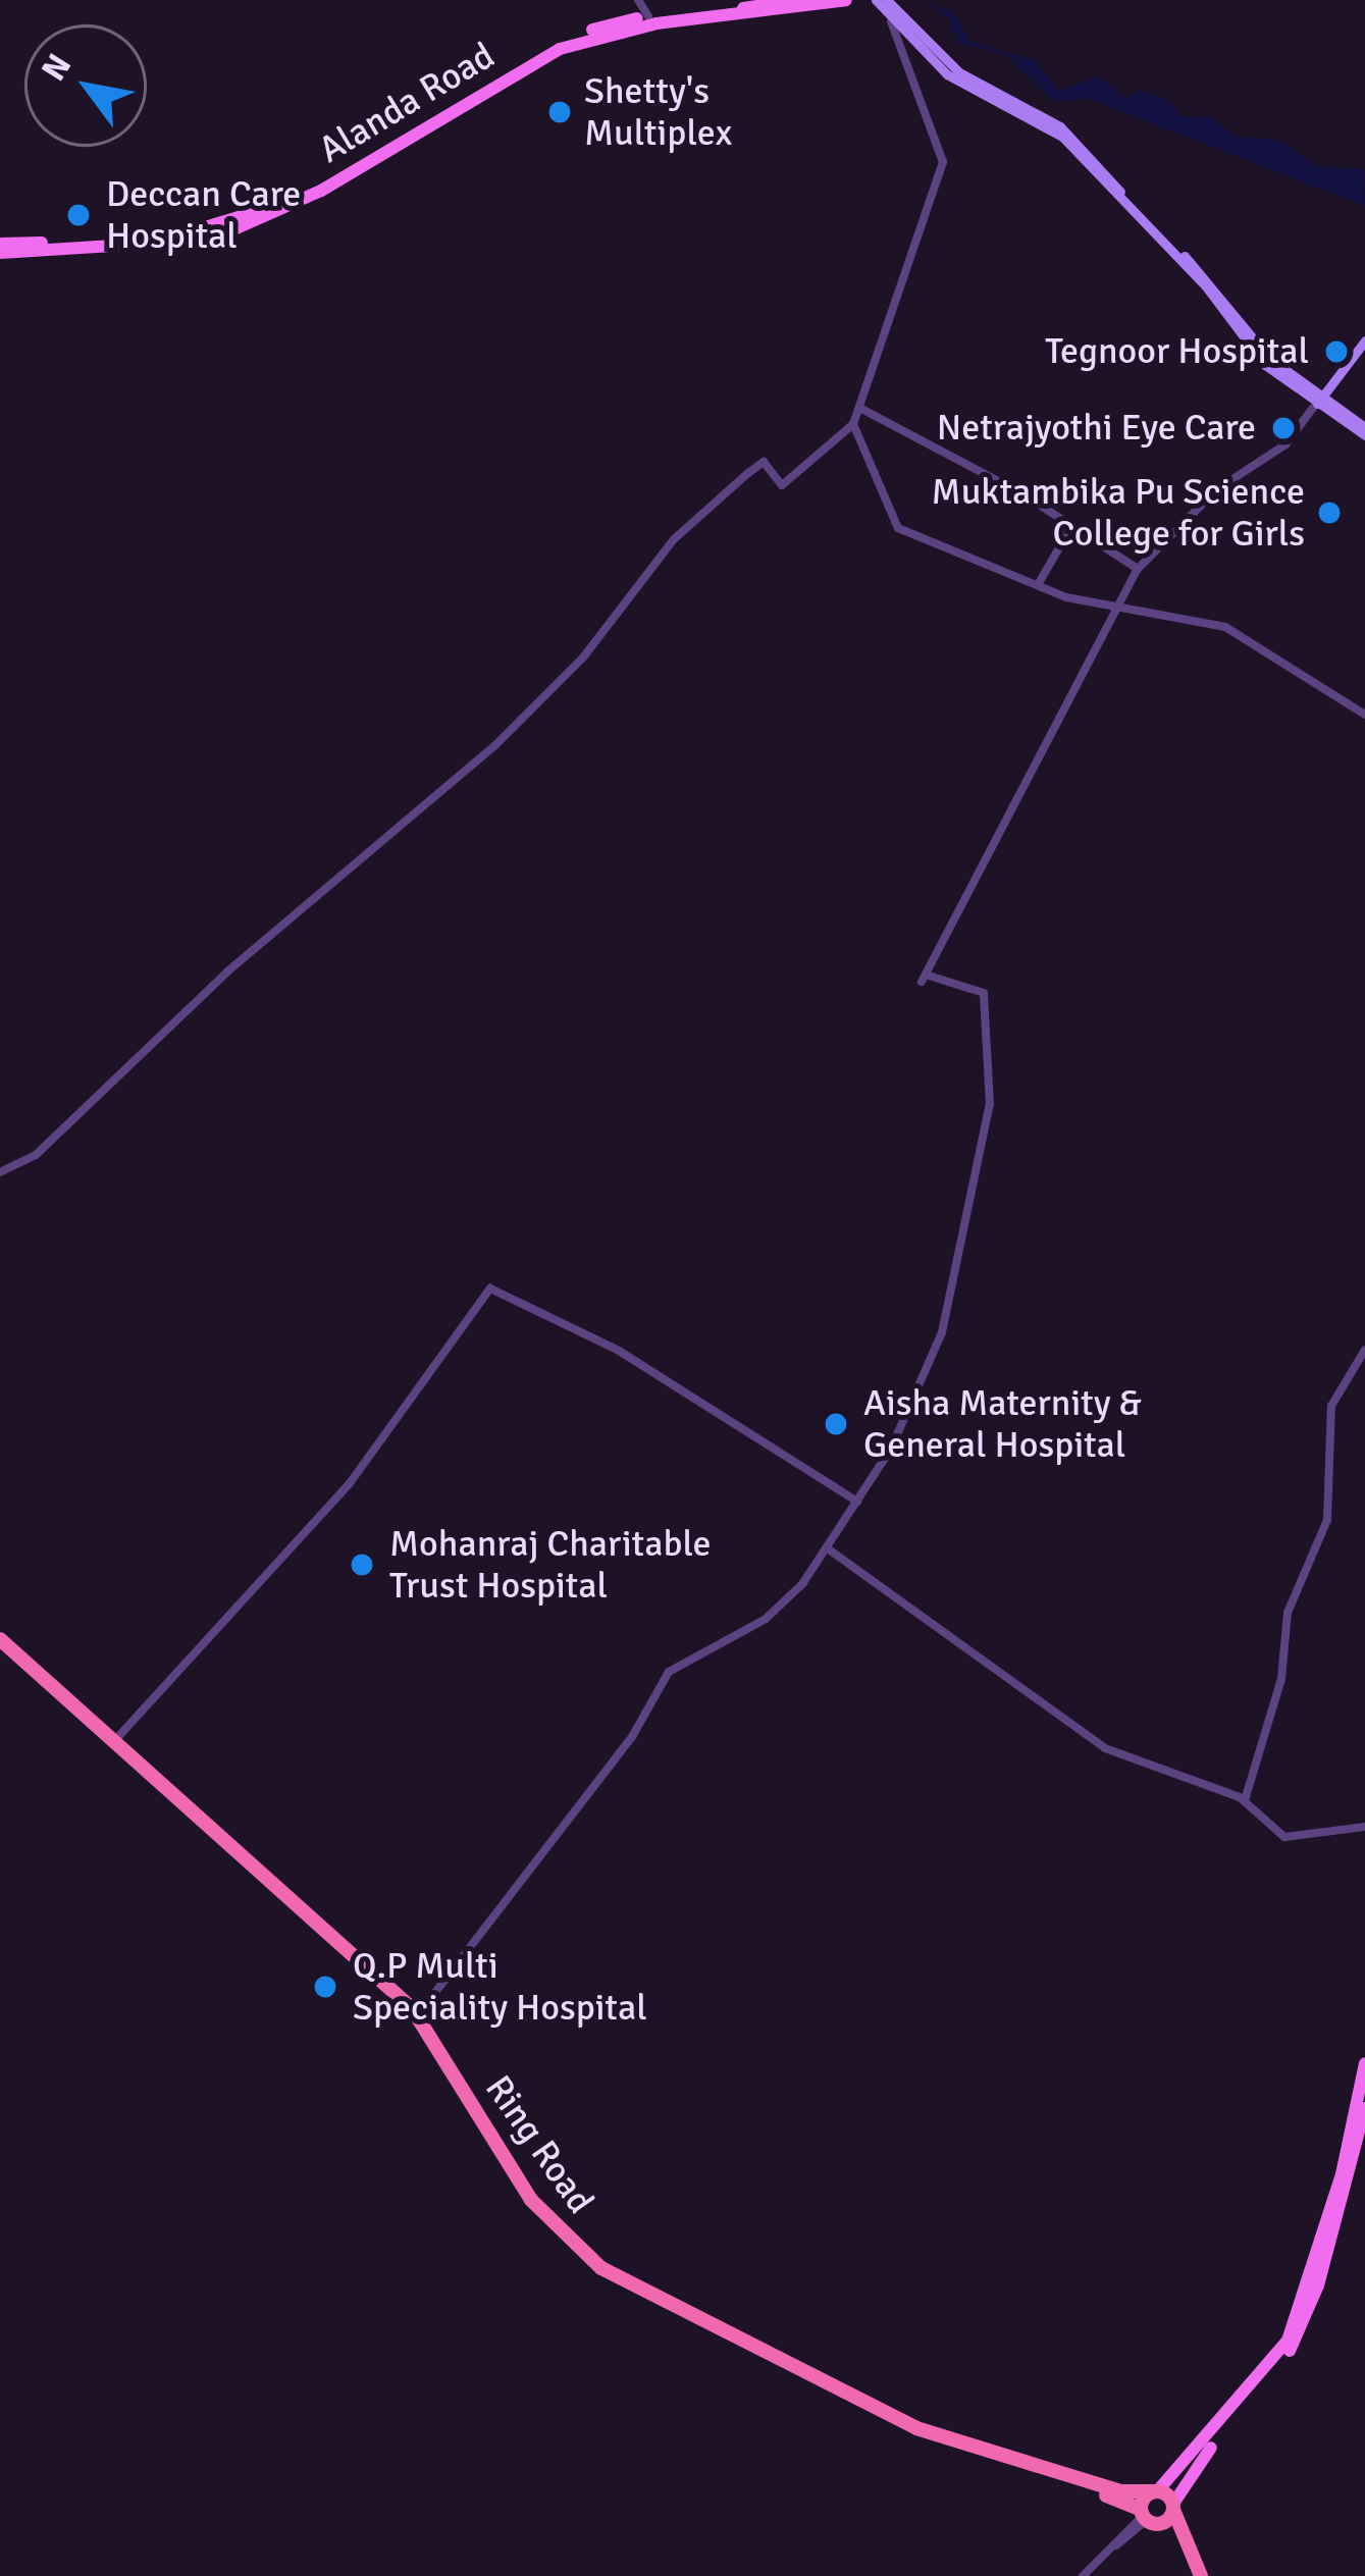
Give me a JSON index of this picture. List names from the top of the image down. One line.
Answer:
{"streets":{"highway":["Ring Road"],"main road":["Alanda Road"]},"places":["Shetty's Multiplex","Deccan Care Hospital","Tegnoor Hospital","Netrajyothi Eye Care","Muktambika Pu Science College for Girls","Aisha Maternity & General Hospital","Mohanraj Charitable Trust Hospital","Q.P Multi Speciality Hospital"],"north":"top left"}
